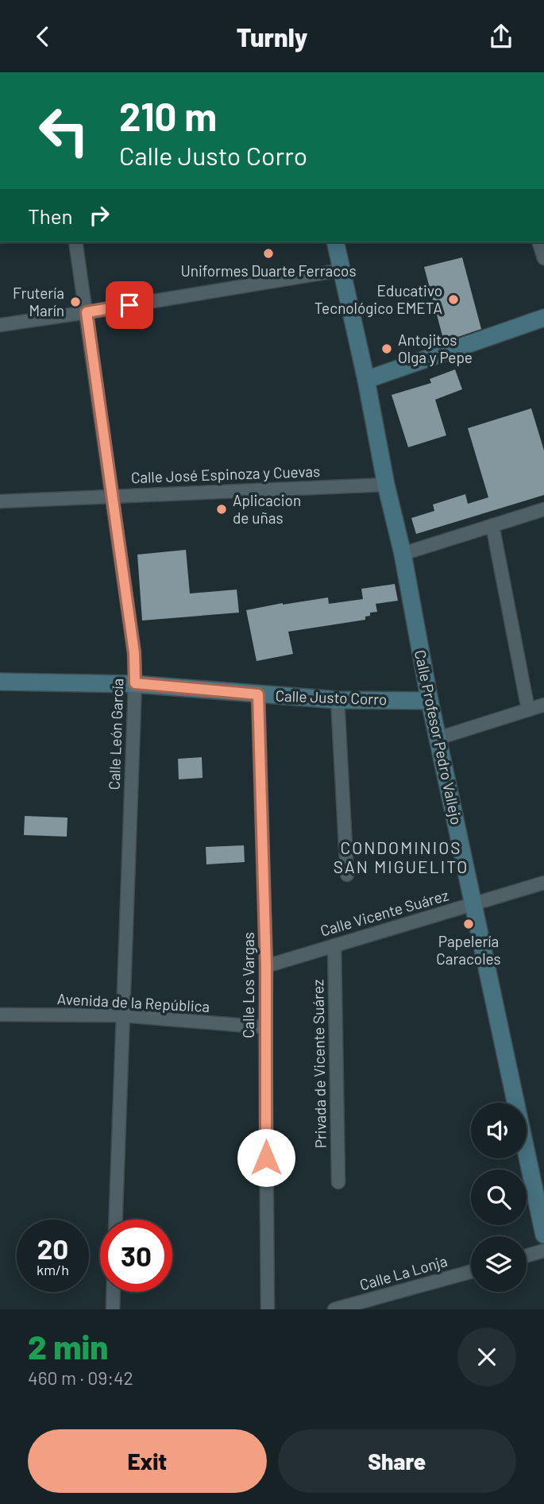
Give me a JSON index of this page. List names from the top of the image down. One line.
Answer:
{"streets":{"street":["Calle José Espinoza y Cuevas","Calle Justo Corro","Calle León García","Calle Profesor Pedro Vallejo","Calle Vicente Suárez","Calle Los Vargas","Avenida de la República","Privada de Vicente Suárez","Calle La Lonja"]},"crossings":[["Calle José Espinoza y Cuevas","Calle León García"],["Calle José Espinoza y Cuevas","Calle Profesor Pedro Vallejo"],["Calle Justo Corro","Calle León García"],["Calle Justo Corro","Calle Profesor Pedro Vallejo"],["Calle Justo Corro","Calle Los Vargas"],["Calle León García","Avenida de la República"],["Calle Profesor Pedro Vallejo","Calle Vicente Suárez"],["Calle Vicente Suárez","Calle Los Vargas"],["Calle Vicente Suárez","Privada de Vicente Suárez"],["Calle Los Vargas","Avenida de la República"]],"districts":["CONDOMINIOS SAN MIGUELITO"],"places":["Uniformes Duarte Ferracos","Educativo Tecnológico EMETA","Frutería Marín","Antojitos Olga y Pepe","Aplicacion de uñas","Papelería Caracoles"],"page":{"header":"Turnly","turn":["210 m","Calle Justo Corro"],"then":"Then","speed":"20 km/h","limit":"30","heading":["2 min","460 m · 09:42"],"buttons":["Exit","Share"]}}
